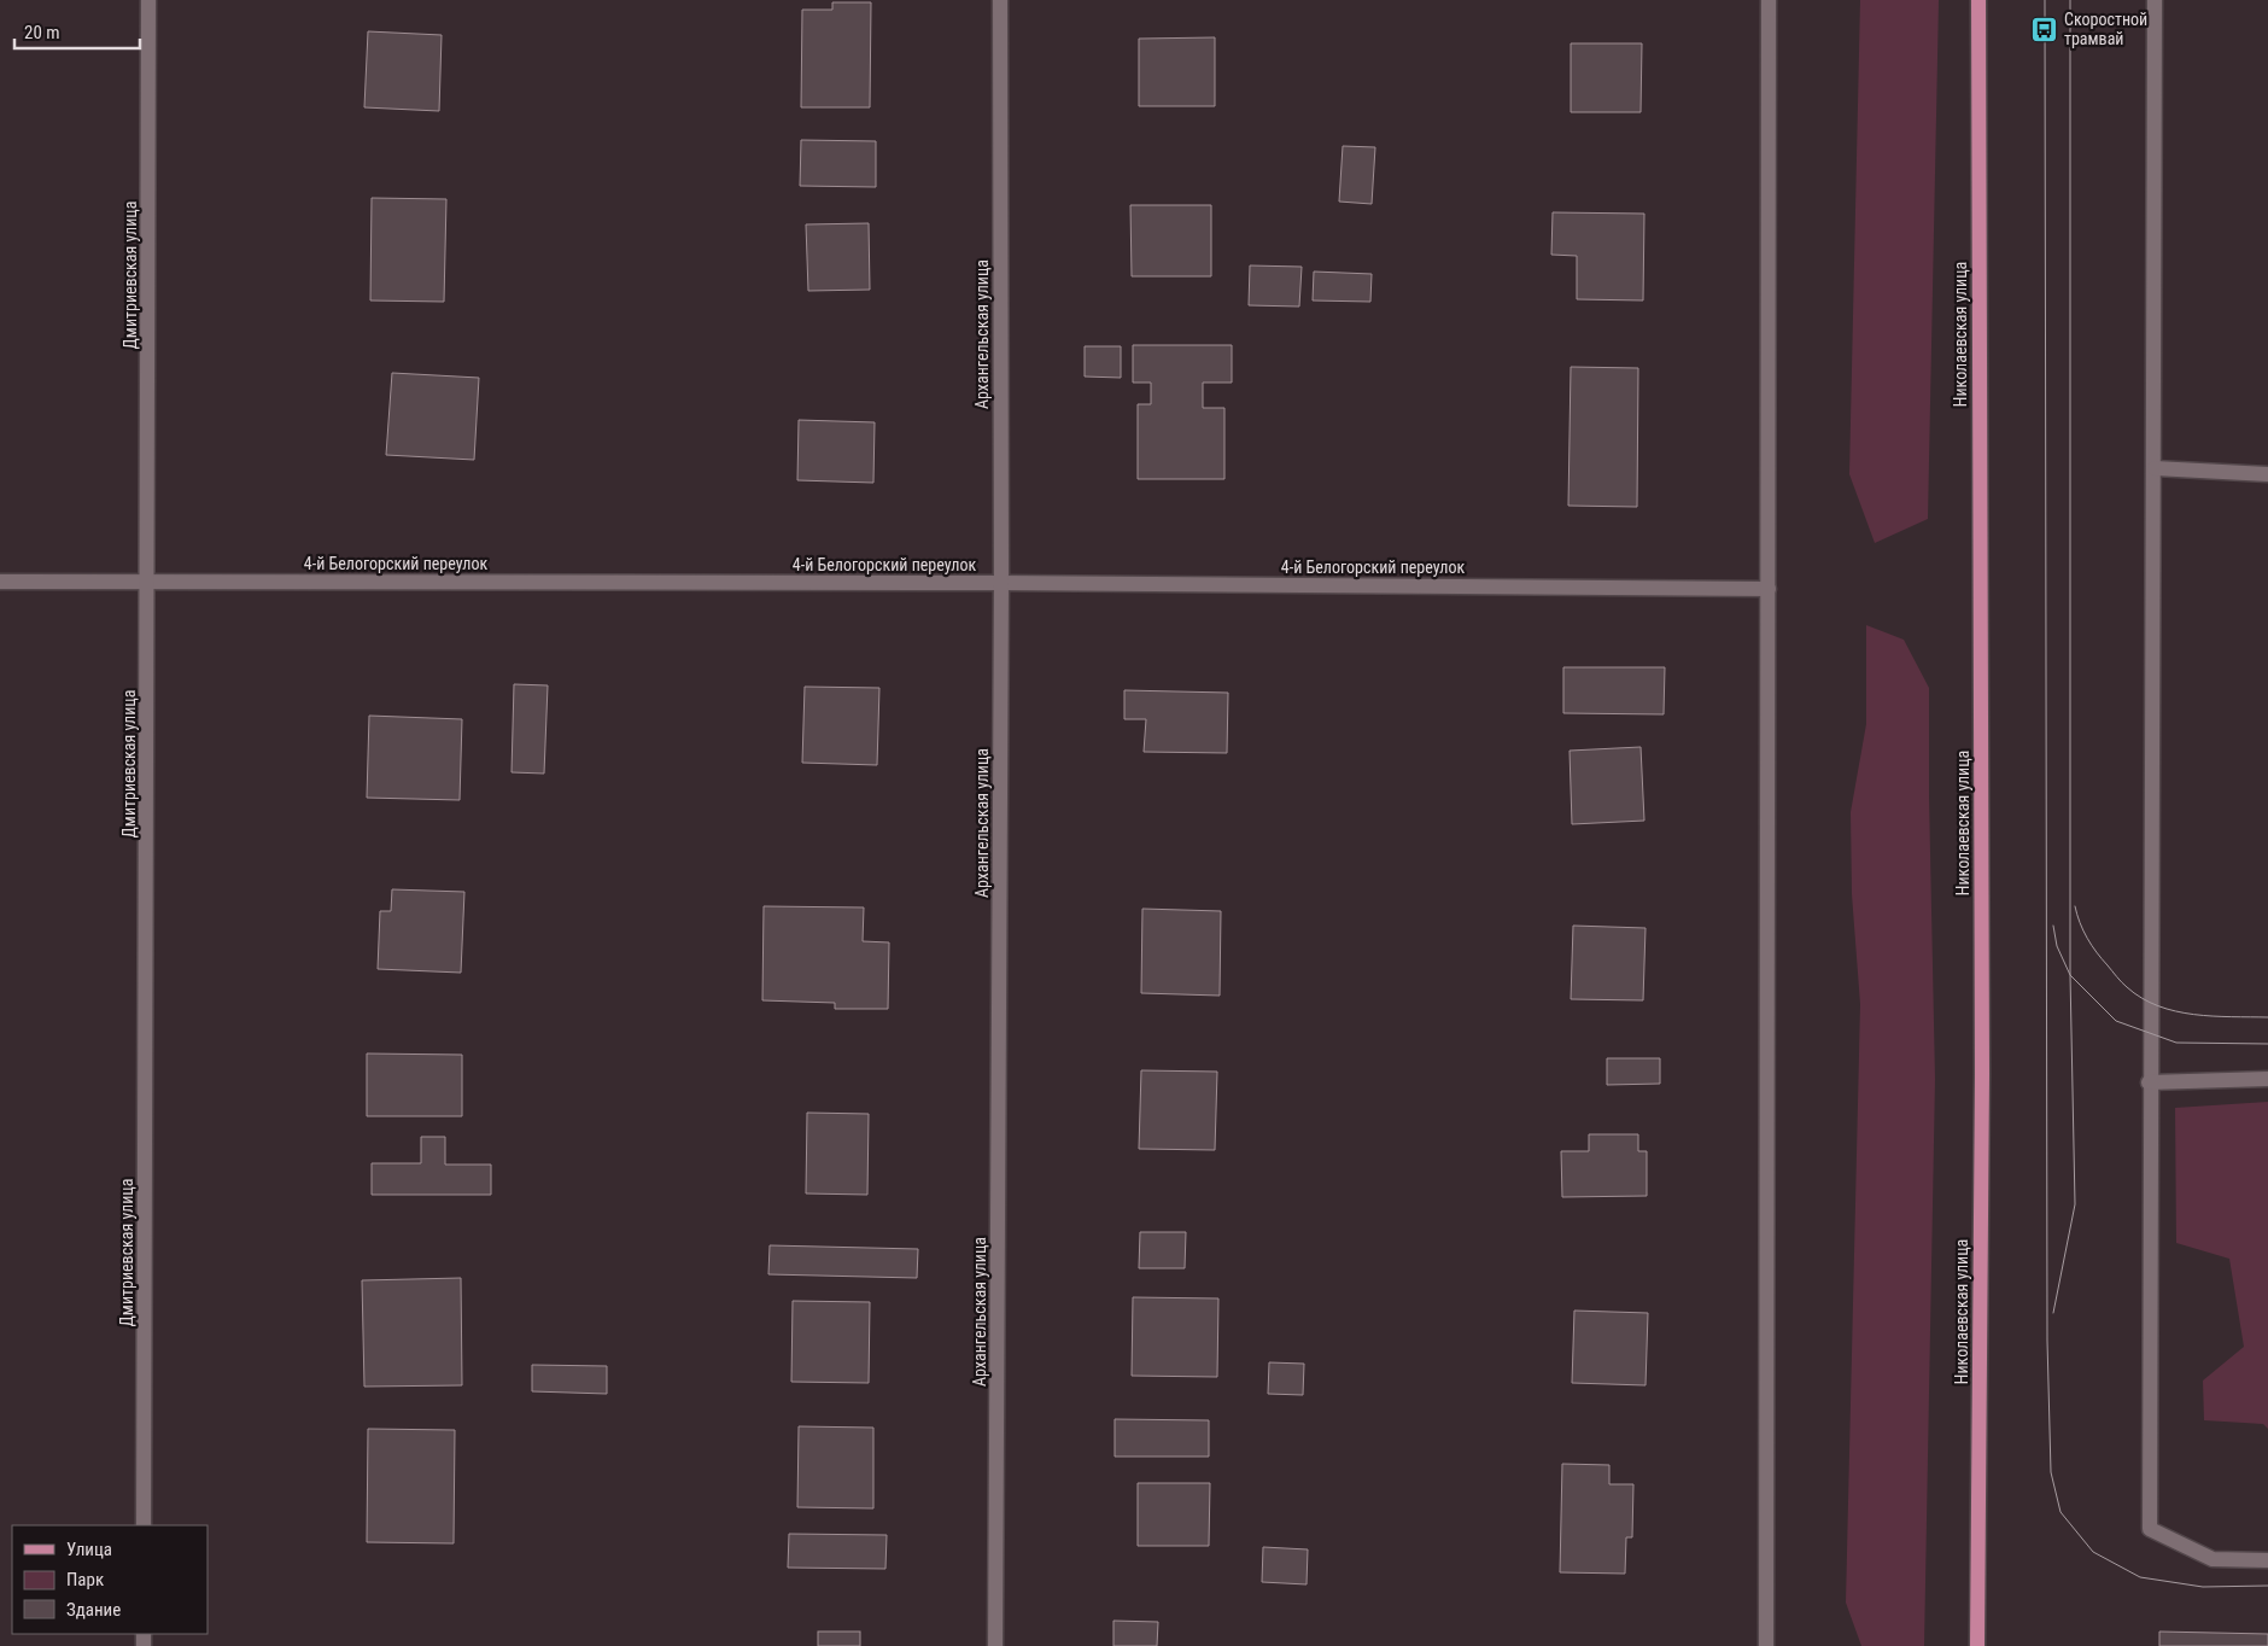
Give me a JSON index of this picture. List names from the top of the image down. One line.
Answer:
{"streets":{"main road":["Николаевская улица"],"street":["Дмитриевская улица","Архангельская улица","4-й Белогорский переулок"]},"crossings":[["Дмитриевская улица","4-й Белогорский переулок"],["Архангельская улица","4-й Белогорский переулок"]],"places":{"bus stop":["Скоростной трамвай"]},"legend":["Улица","Парк","Здание"],"scale_bar":"20 m"}
